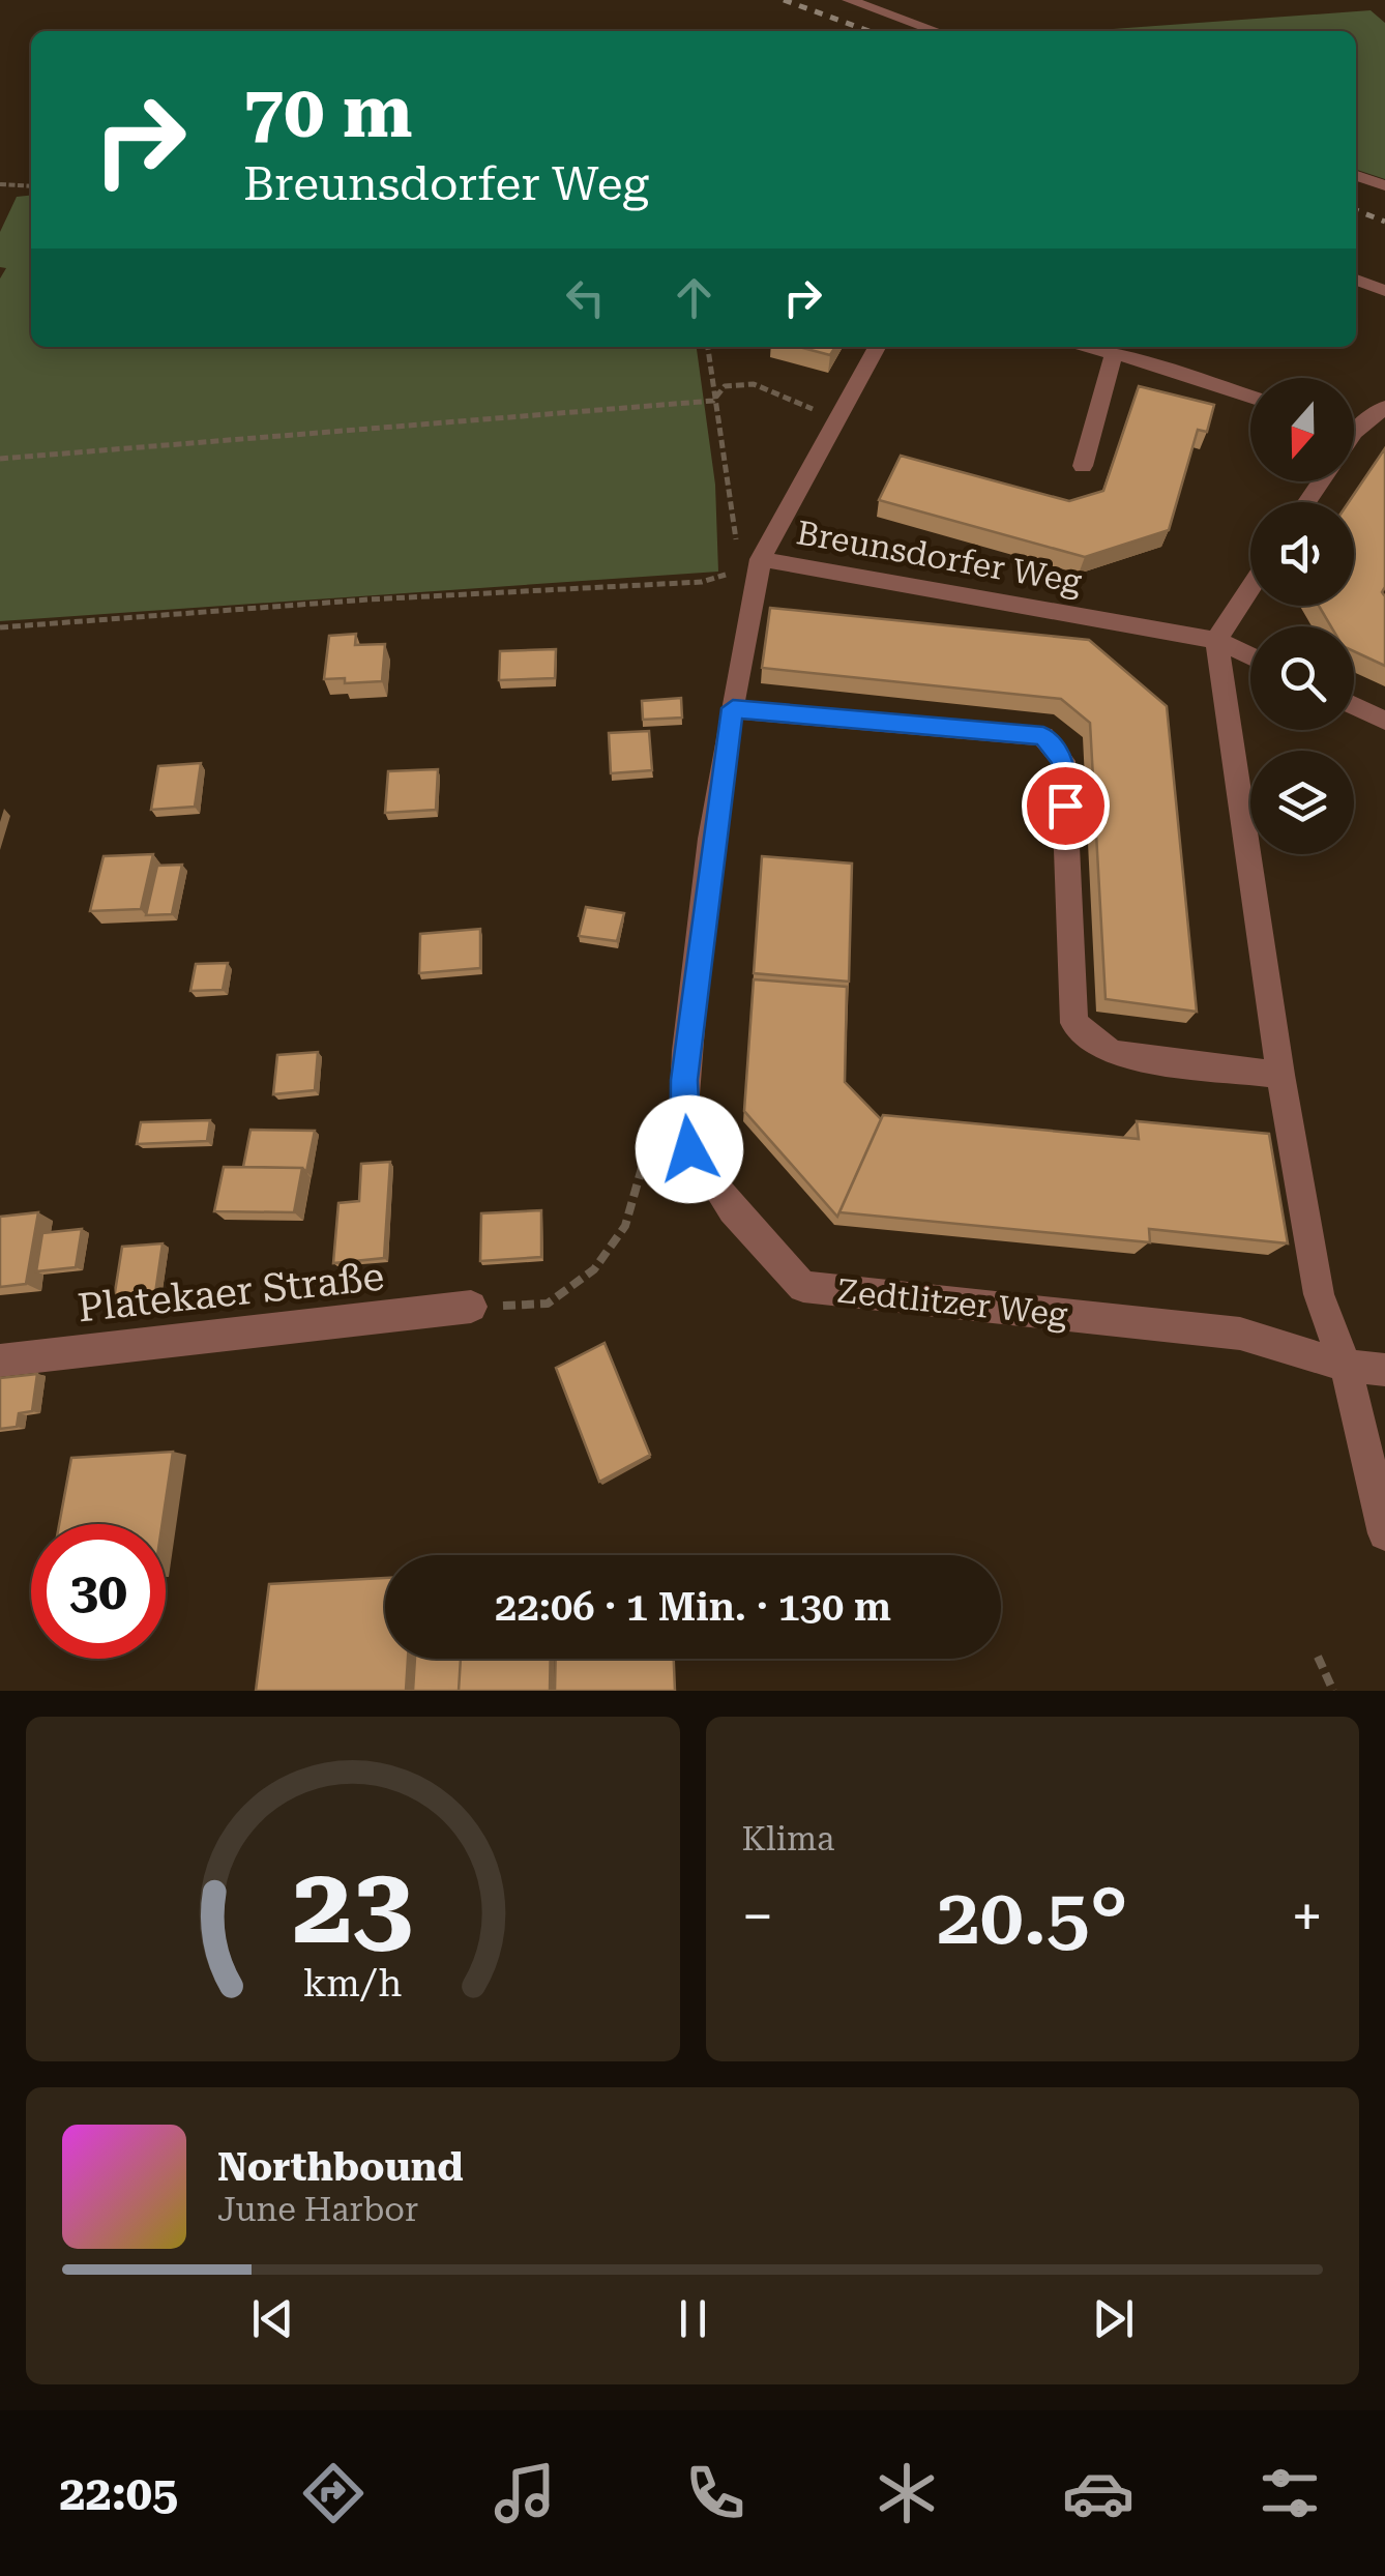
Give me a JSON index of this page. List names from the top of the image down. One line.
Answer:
{"streets":{"street":["Breunsdorfer Weg","Platekaer Straße","Zedtlitzer Weg"]},"crossings":[["Breunsdorfer Weg","Zedtlitzer Weg"]],"north":"bottom","page":{"turn":["70 m","Breunsdorfer Weg"],"limit":"30","trip":"22:06 · 1 Min. · 130 m","tile":"Klima","heat":["−","20.5°","+"],"song":["Northbound","June Harbor"],"tabs":"22:05","gauge":["23","km/h"]}}
